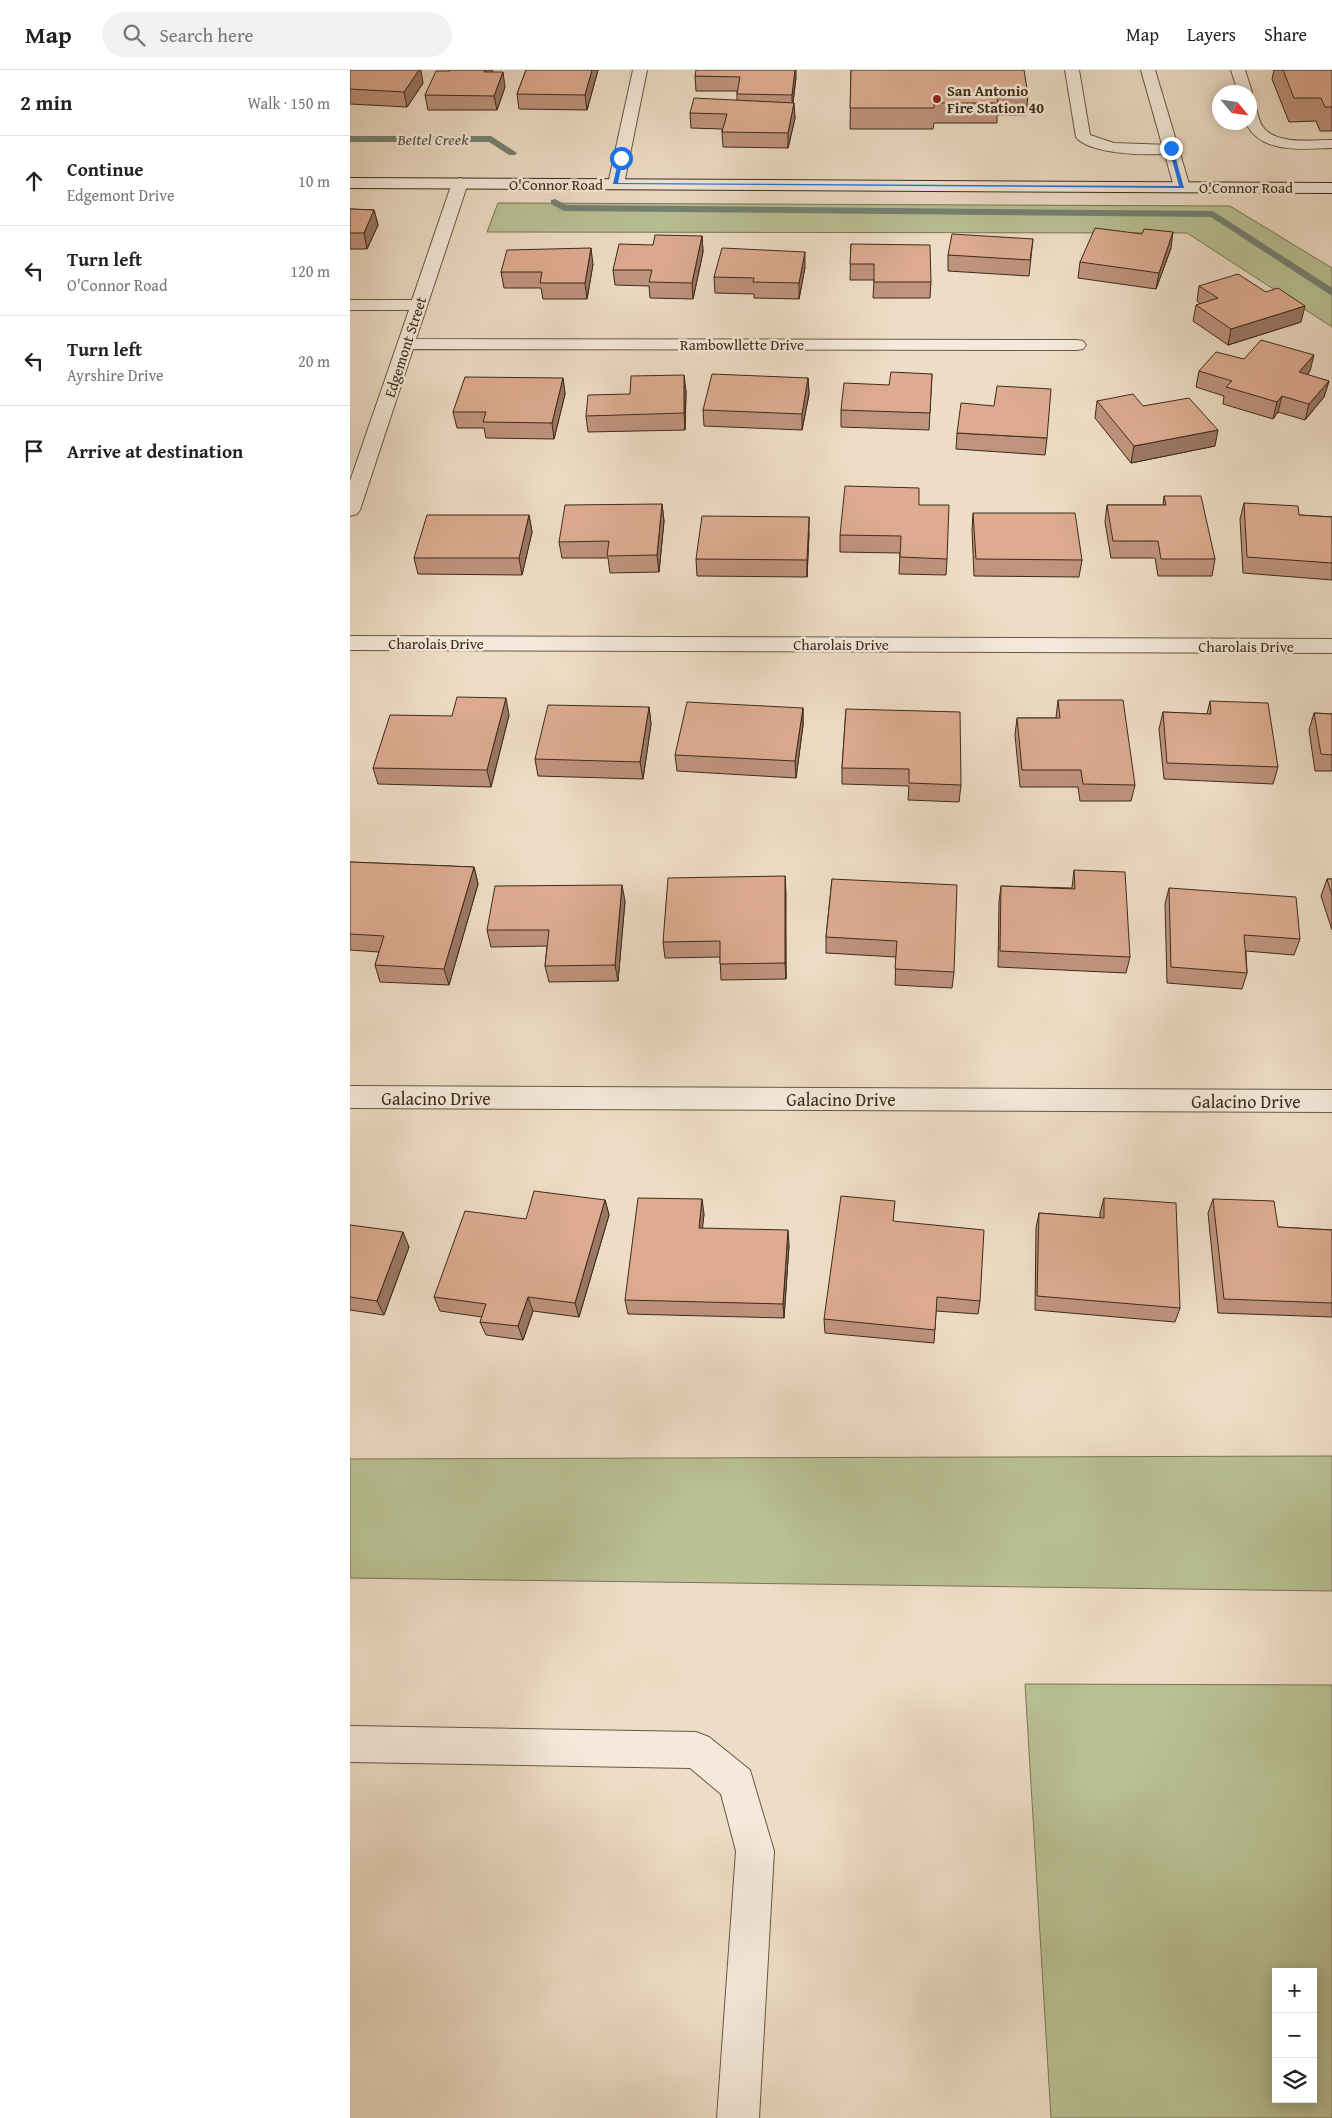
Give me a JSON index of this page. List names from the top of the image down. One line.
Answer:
{"streets":{"street":["O'Connor Road","Rambowllette Drive","Edgemont Street","Charolais Drive","Galacino Drive"]},"crossings":[["O'Connor Road","Edgemont Street"],["Rambowllette Drive","Edgemont Street"]],"water":["Beitel Creek"],"places":["San Antonio Fire Station 40"],"north":"bottom right","page":{"header":"Map","search":"Search here","nav":["Map","Layers","Share"],"heading":["2 min","Walk · 150 m"],"list":[["Continue","Edgemont Drive","10 m"],["Turn left","O'Connor Road","120 m"],["Turn left","Ayrshire Drive","20 m"],"Arrive at destination"],"map_buttons":["+","−"]}}
